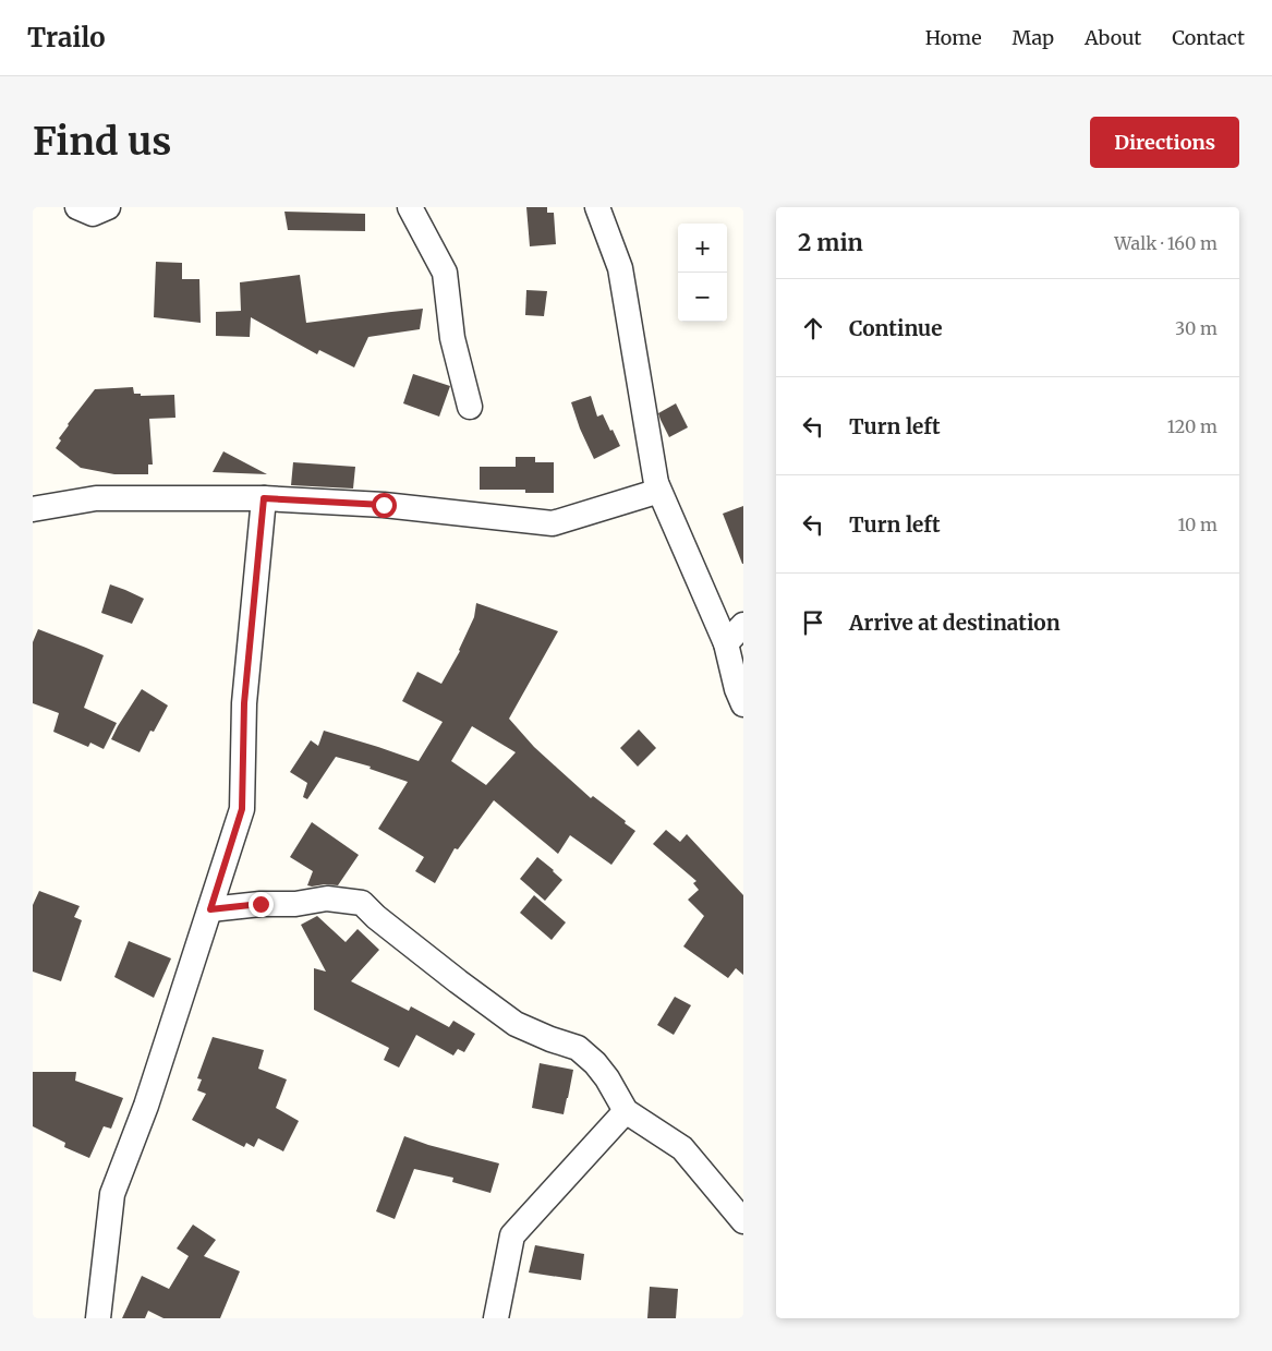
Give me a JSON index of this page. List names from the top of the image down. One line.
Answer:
{"page":{"header":"Trailo","nav":["Home","Map","About","Contact"],"buttons":"Directions","title":"Find us","heading":["2 min","Walk · 160 m"],"map_buttons":["+","−"],"list":[["Continue","30 m"],["Turn left","120 m"],["Turn left","10 m"],"Arrive at destination"]}}
